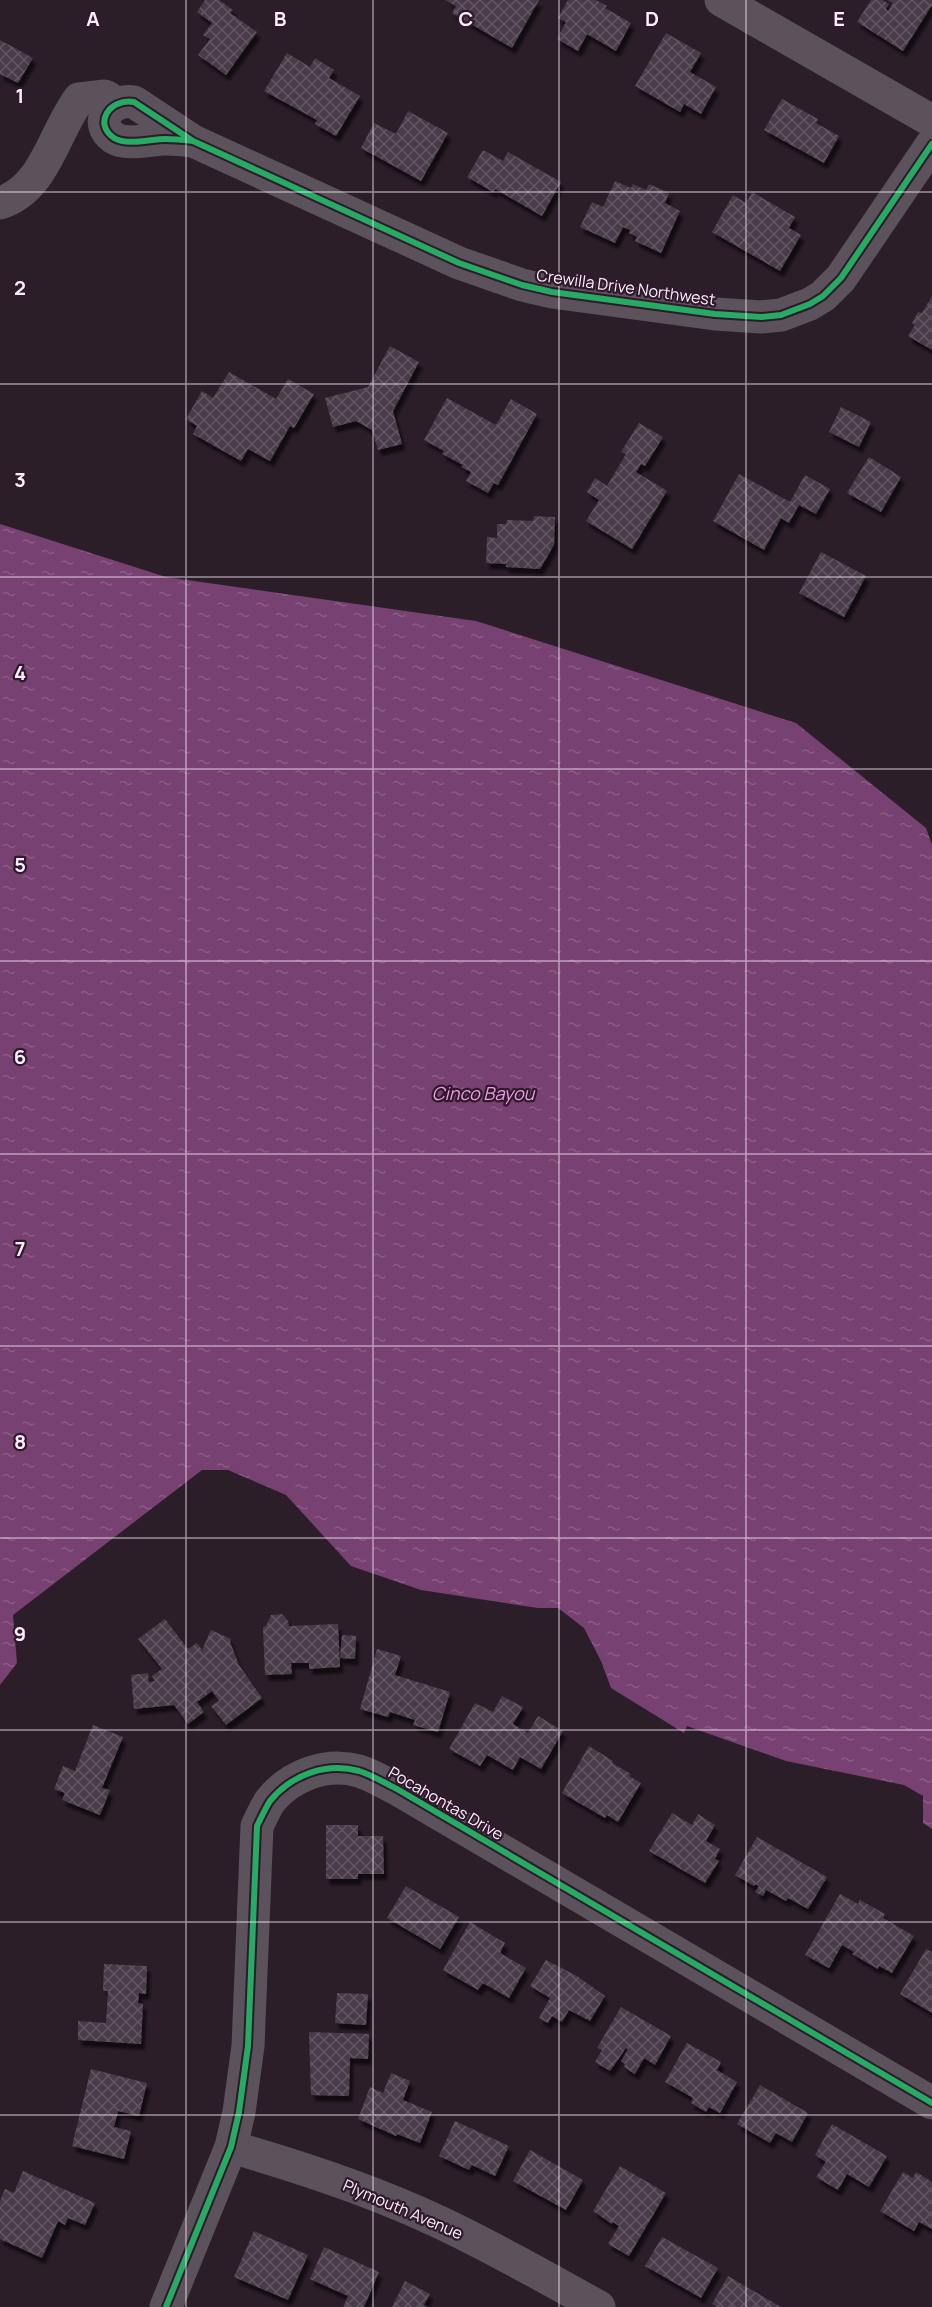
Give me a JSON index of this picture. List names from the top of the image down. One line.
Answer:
{"streets":{"street":["Crewilla Drive Northwest","Pocahontas Drive","Plymouth Avenue"]},"crossings":[["Pocahontas Drive","Plymouth Avenue"]],"water":["Cinco Bayou"],"grid":{"columns":["A","B","C","D","E"],"rows":["1","2","3","4","5","6","7","8","9"]}}
